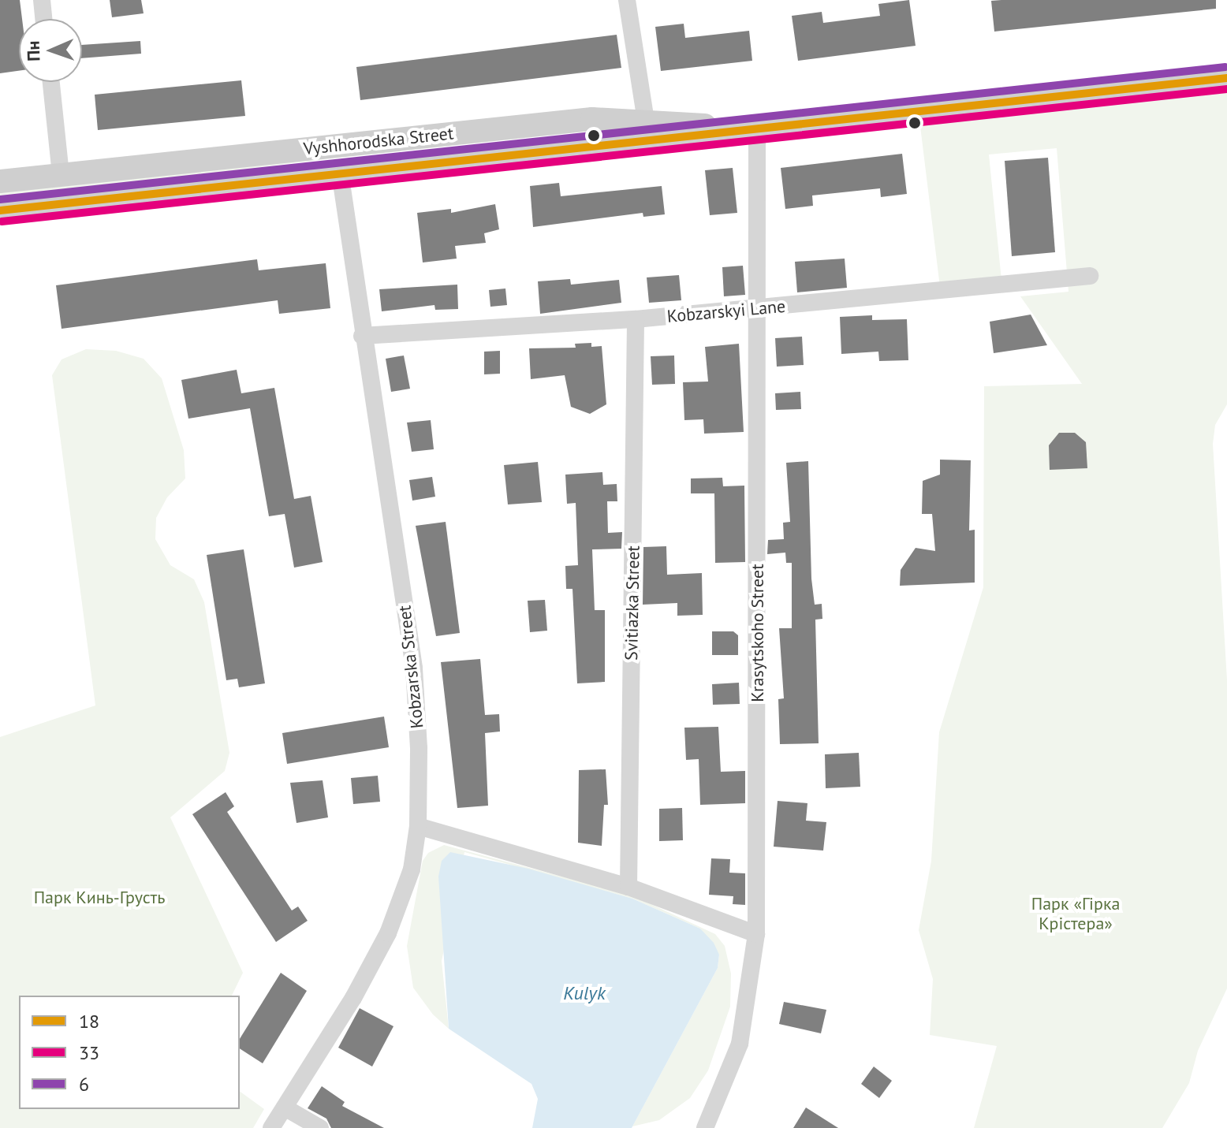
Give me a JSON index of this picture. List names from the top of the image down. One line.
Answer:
{"streets":{"main road":["Vyshhorodska Street"],"street":["Kobzarskyi Lane","Svitiazka Street","Krasytskoho Street","Kobzarska Street"]},"crossings":[["Vyshhorodska Street","Krasytskoho Street"],["Vyshhorodska Street","Kobzarska Street"],["Kobzarskyi Lane","Svitiazka Street"],["Kobzarskyi Lane","Krasytskoho Street"],["Kobzarskyi Lane","Kobzarska Street"]],"water":["Kulyk"],"parks":["Парк Кинь-Грусть","Парк «Гірка Крістера»"],"lines":["transit line 6","transit line 18","transit line 33"],"legend":["18","33","6"],"north":"left"}
